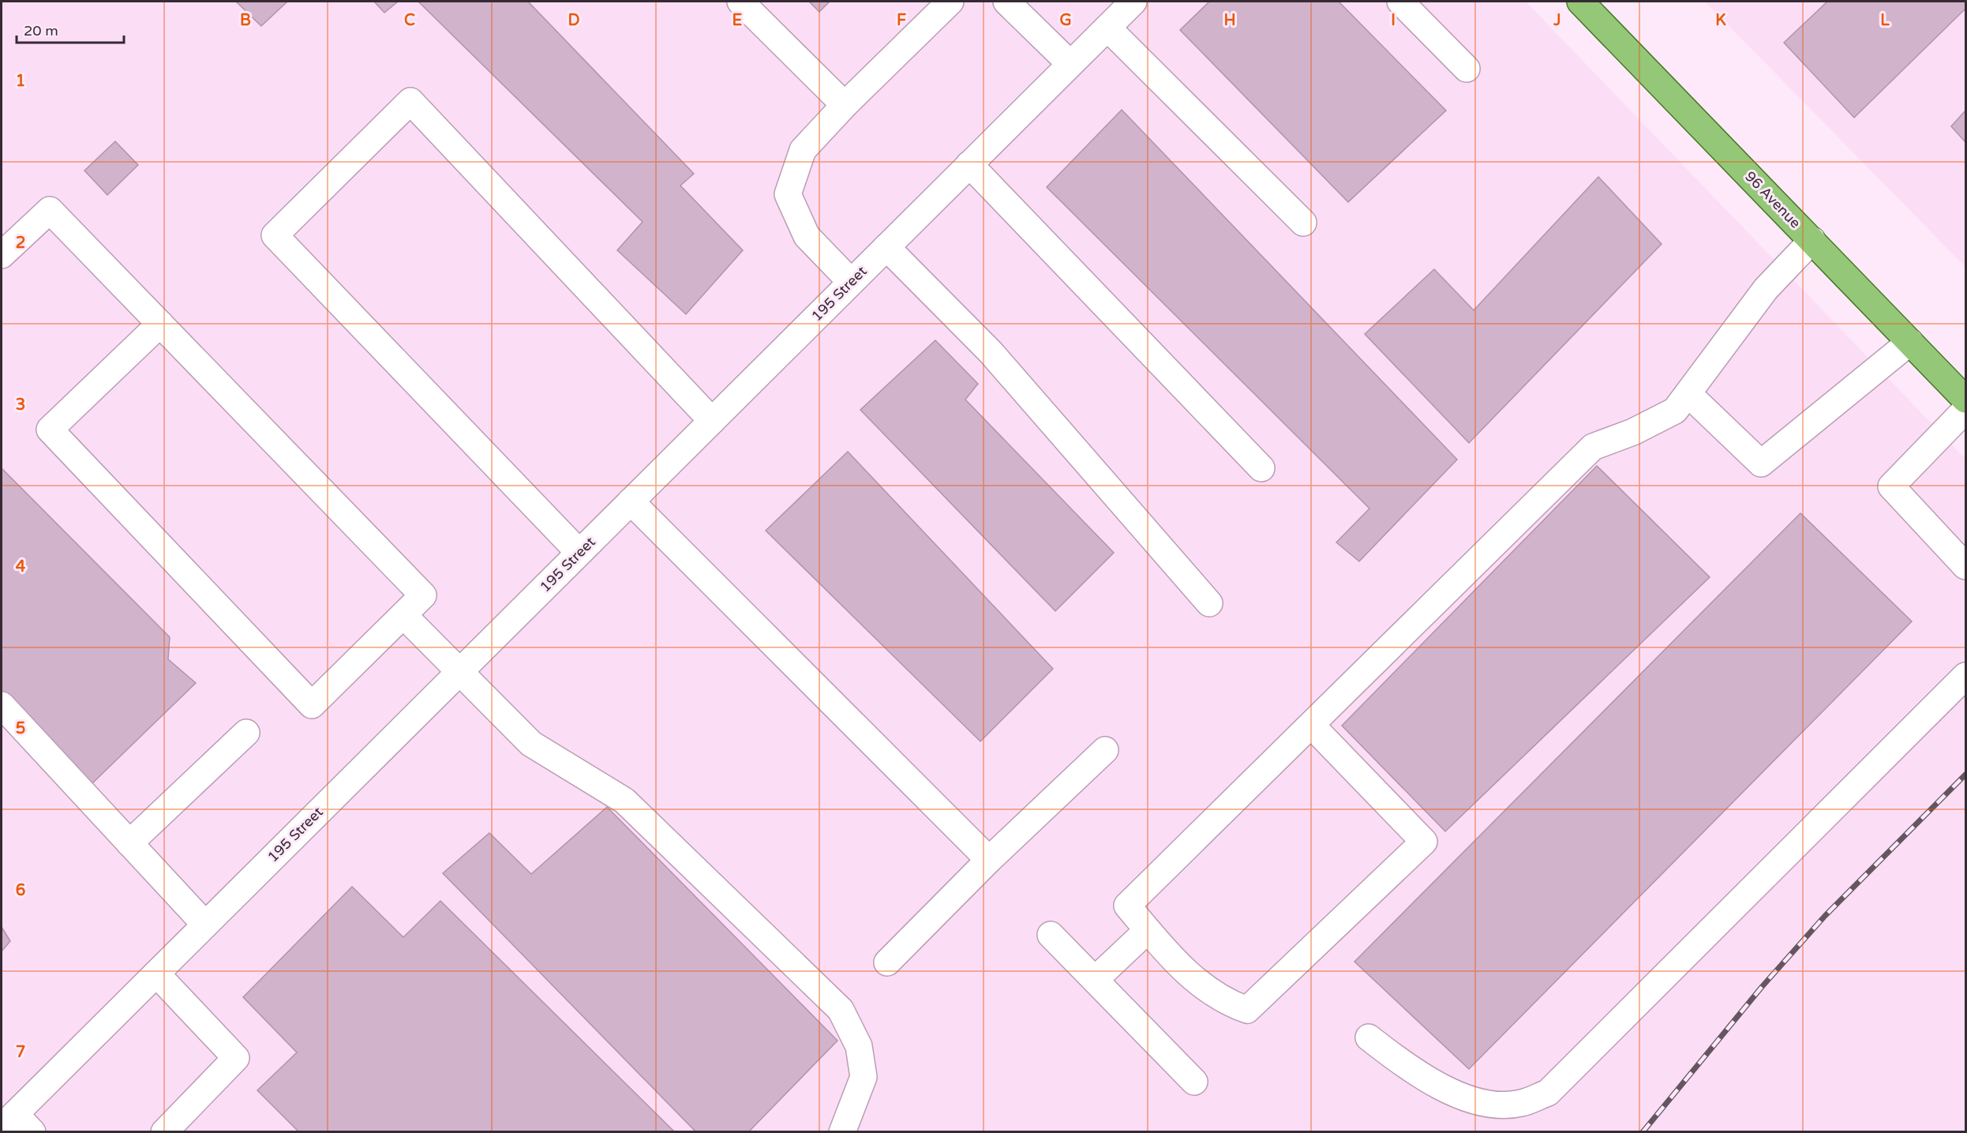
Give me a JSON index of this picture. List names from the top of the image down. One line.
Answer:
{"streets":{"main road":["96 Avenue"],"street":["195 Street"]},"scale_bar":"20 m","grid":{"columns":["B","C","D","E","F","G","H","I","J","K","L"],"rows":["1","2","3","4","5","6","7"]}}
